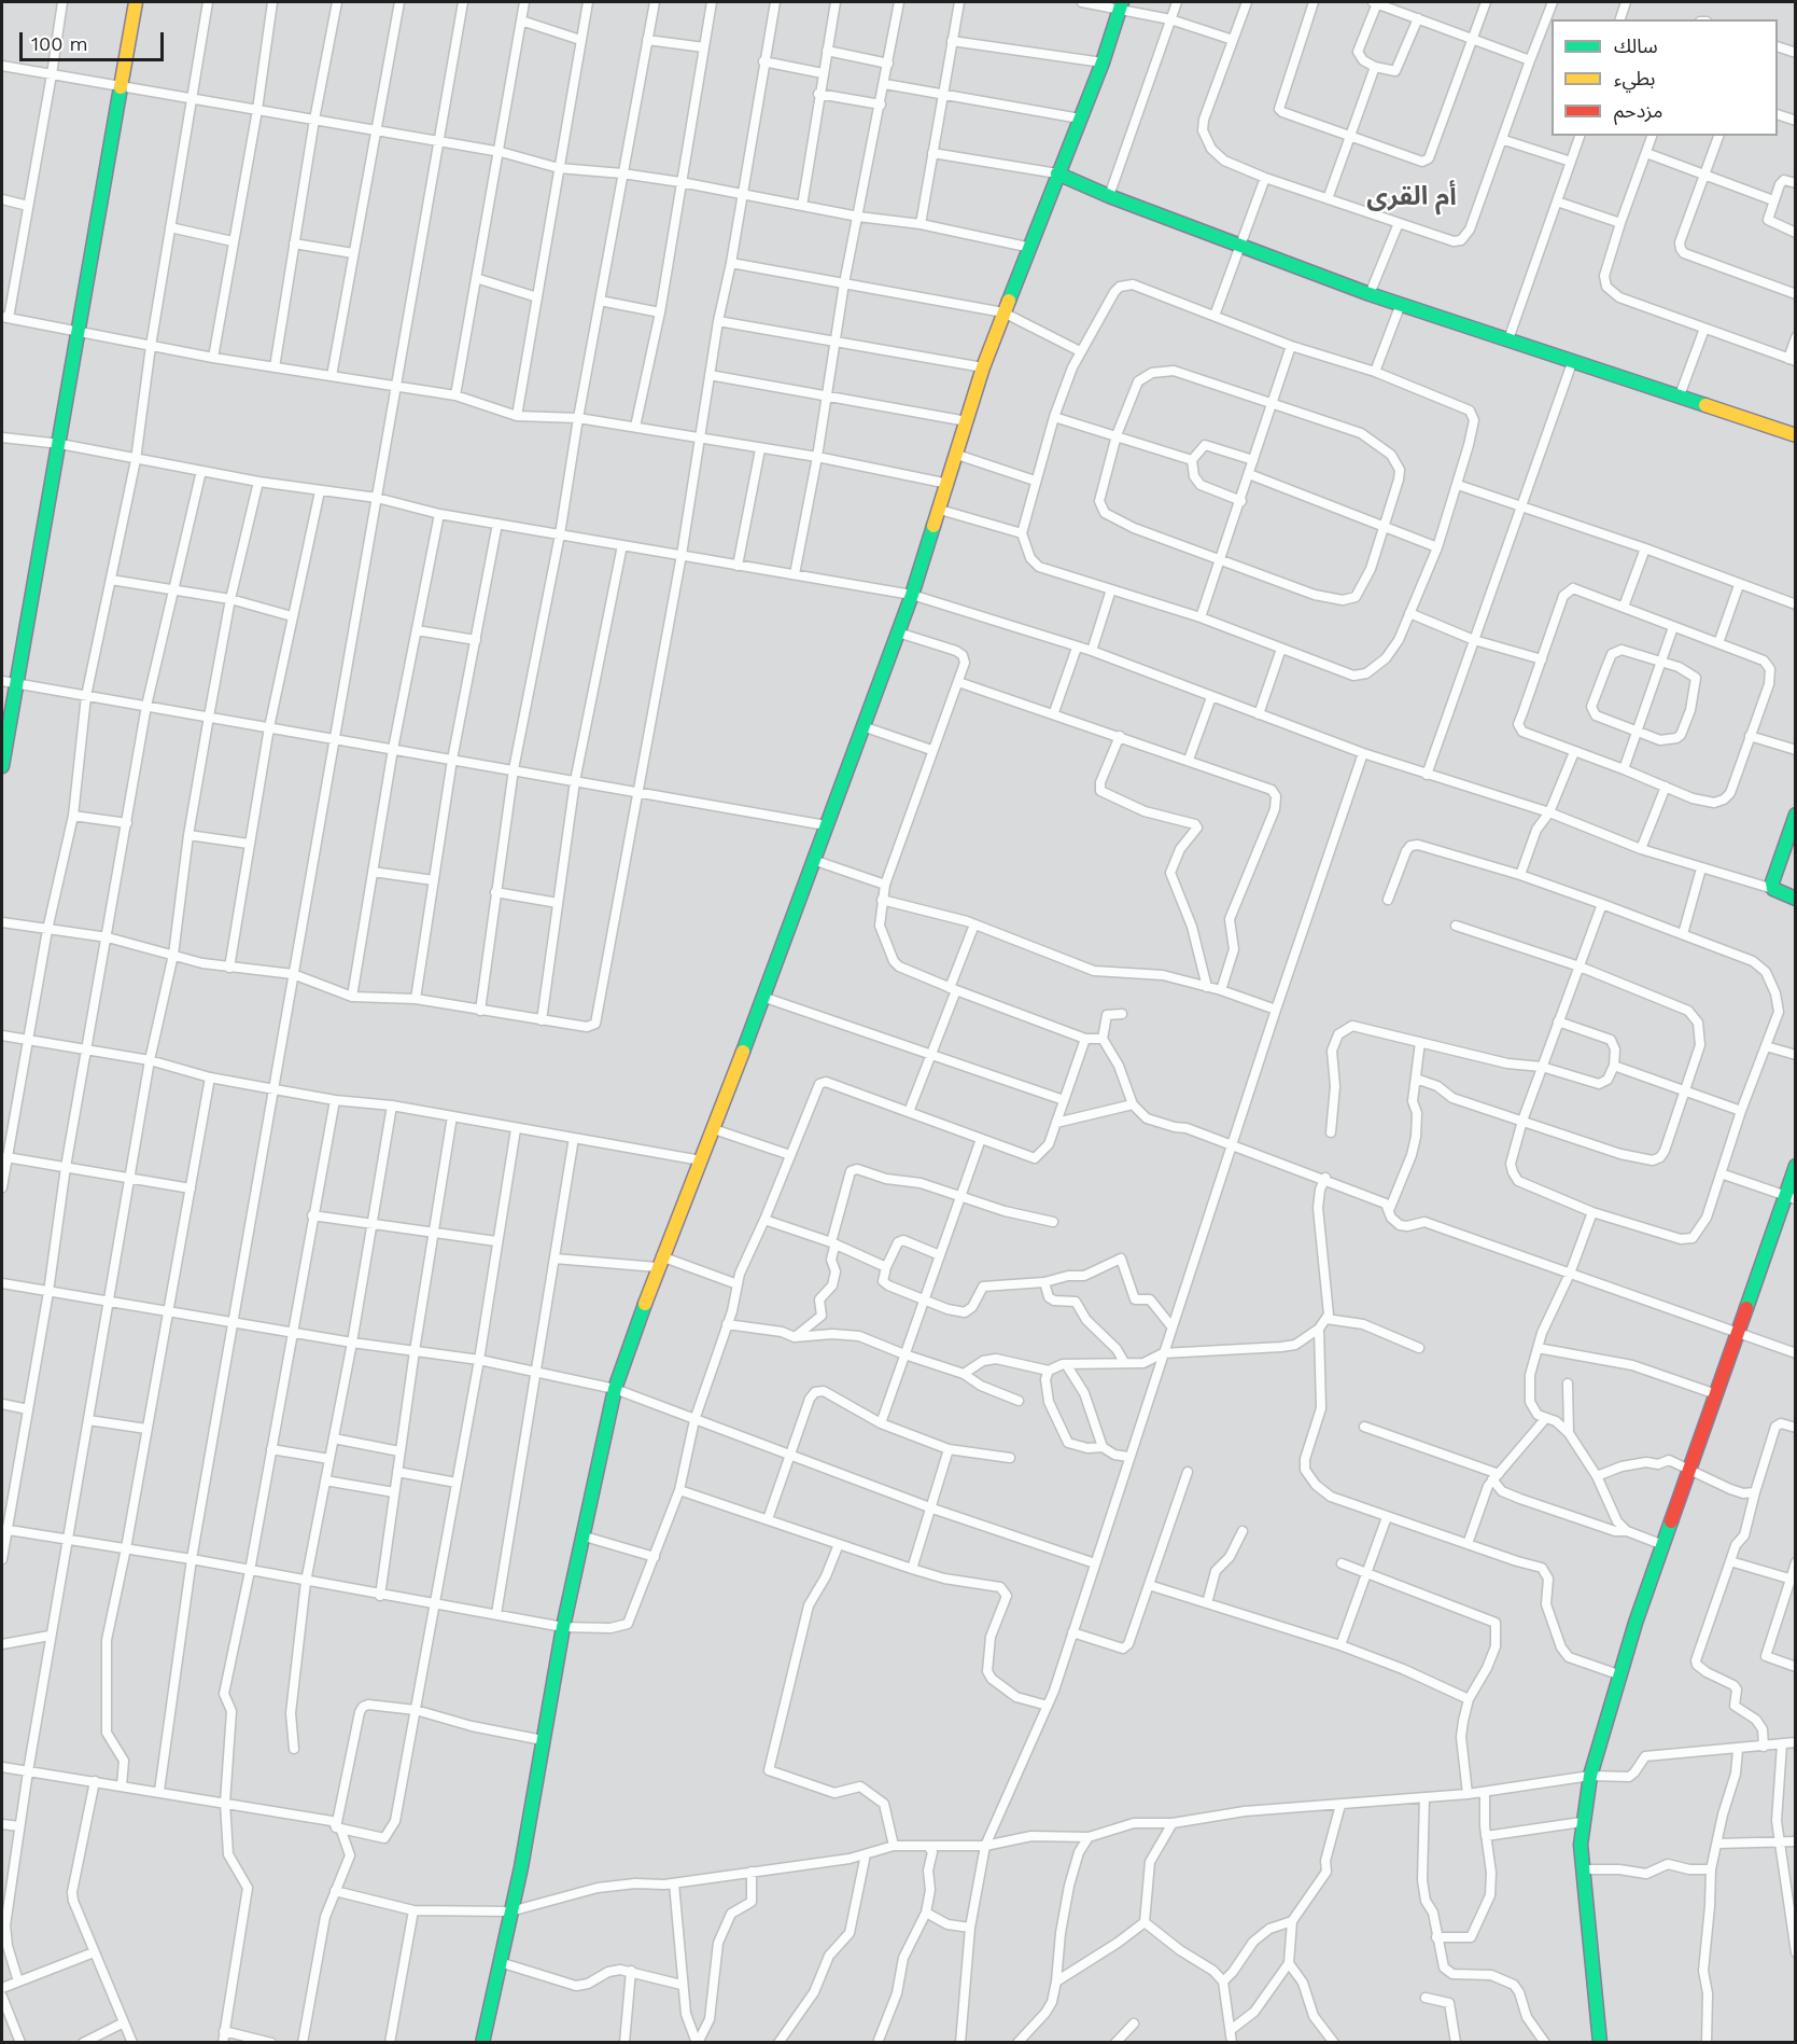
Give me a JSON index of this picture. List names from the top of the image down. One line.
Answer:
{"districts":["أم القرى"],"legend":["سالك","بطيء","مزدحم"],"scale_bar":"100 m"}
